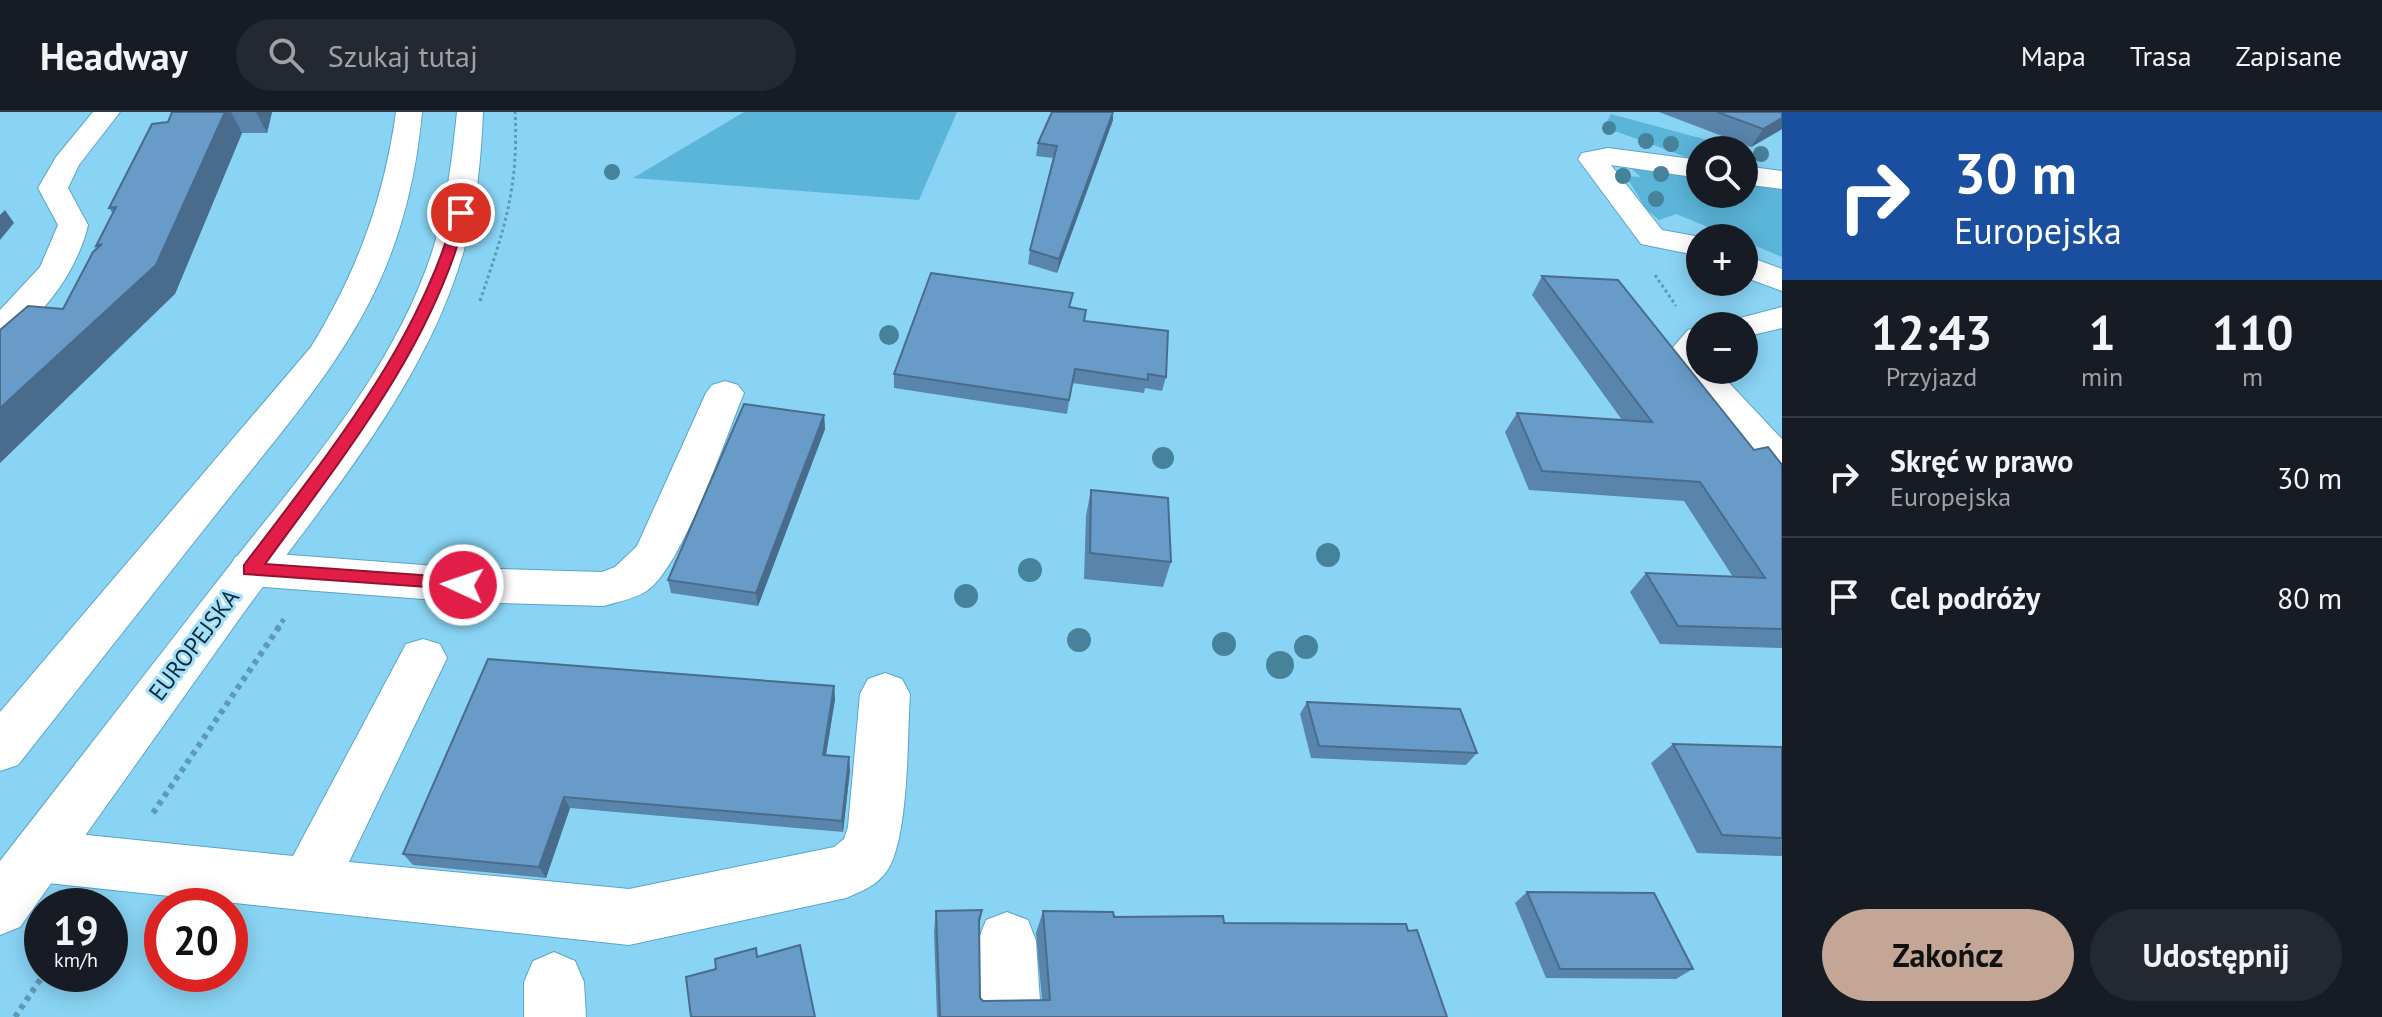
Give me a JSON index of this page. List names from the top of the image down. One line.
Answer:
{"streets":{"main road":["EUROPEJSKA"]},"page":{"header":"Headway","search":"Szukaj tutaj","nav":["Mapa","Trasa","Zapisane"],"turn":["30 m","Europejska"],"map_buttons":["+","−"],"eta":["12:43","Przyjazd","1","min","110","m"],"list":[{"name":"Skręć w prawo","note":"Europejska","value":"30 m"},{"name":"Cel podróży","value":"80 m"}],"speed":"19 km/h","limit":"20","buttons":["Zakończ","Udostępnij"]}}
